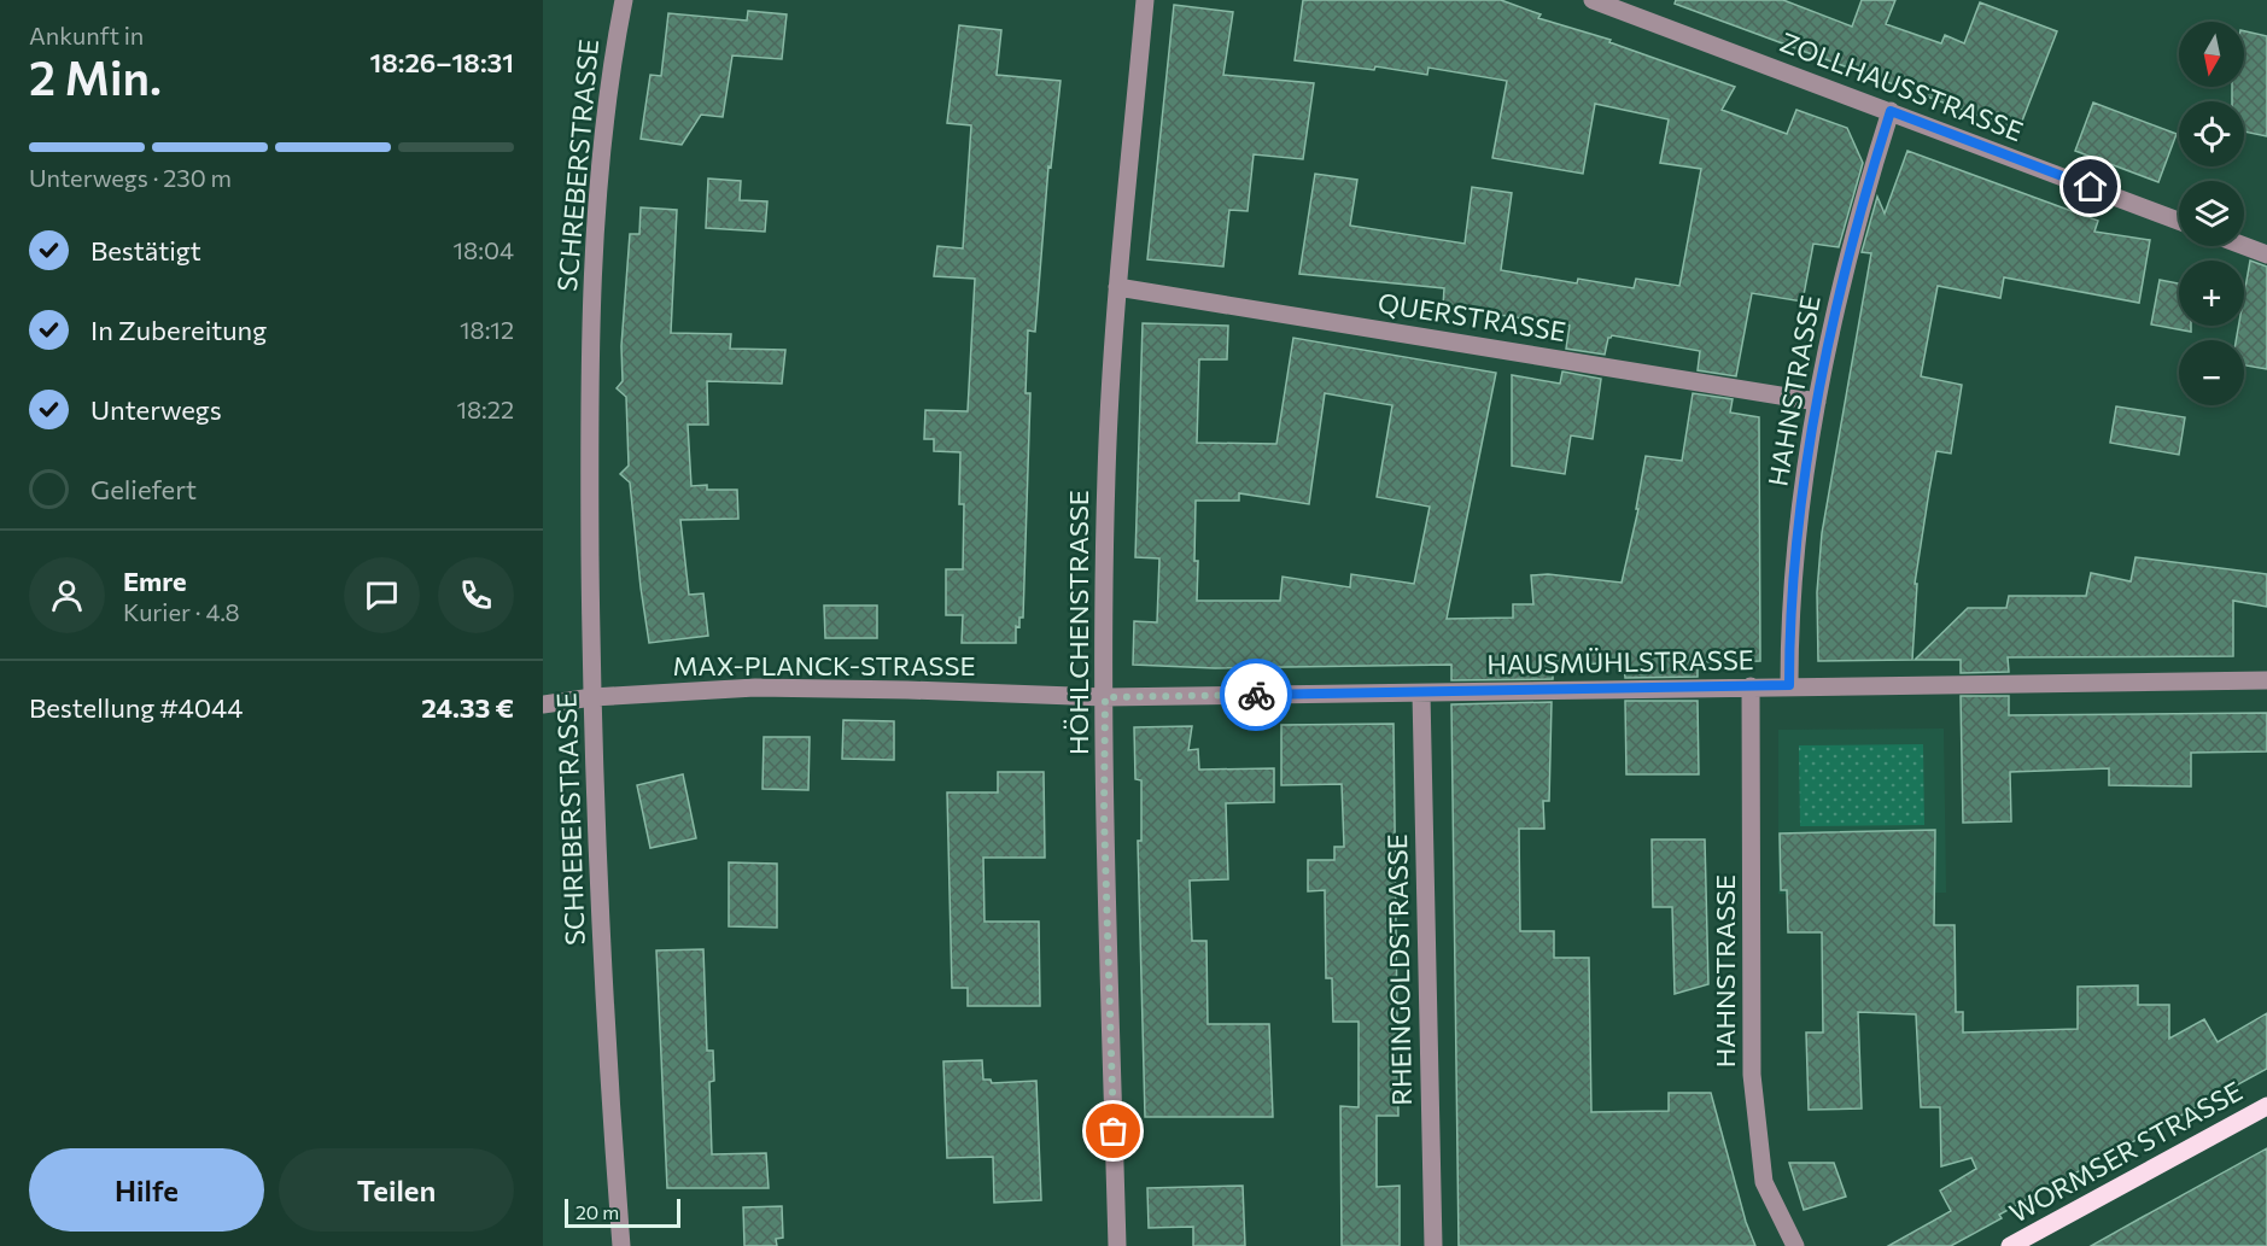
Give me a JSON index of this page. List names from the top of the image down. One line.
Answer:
{"streets":{"main road":["WORMSER STRASSE"],"street":["ZOLLHAUSSTRASSE","SCHREBERSTRASSE","QUERSTRASSE","HAHNSTRASSE","HÖHLCHENSTRASSE","HAUSMÜHLSTRASSE","MAX-PLANCK-STRASSE","RHEINGOLDSTRASSE"]},"crossings":[["ZOLLHAUSSTRASSE","HAHNSTRASSE"],["SCHREBERSTRASSE","MAX-PLANCK-STRASSE"],["QUERSTRASSE","HAHNSTRASSE"],["QUERSTRASSE","HÖHLCHENSTRASSE"],["HAHNSTRASSE","HAUSMÜHLSTRASSE"],["HÖHLCHENSTRASSE","HAUSMÜHLSTRASSE"],["HÖHLCHENSTRASSE","MAX-PLANCK-STRASSE"],["HAUSMÜHLSTRASSE","MAX-PLANCK-STRASSE"],["HAUSMÜHLSTRASSE","RHEINGOLDSTRASSE"]],"scale_bar":"20 m","north":"bottom","page":{"heading":["2 Min.","Ankunft in","18:26–18:31"],"panel":["Emre","Kurier · 4.8","Bestellung #4044","24.33 €"],"map_buttons":["+","−"],"bar":"Unterwegs · 230 m","list":[["Bestätigt","18:04"],["In Zubereitung","18:12"],["Unterwegs","18:22"],"Geliefert"],"buttons":["Hilfe","Teilen"],"scale":"20 m"}}
